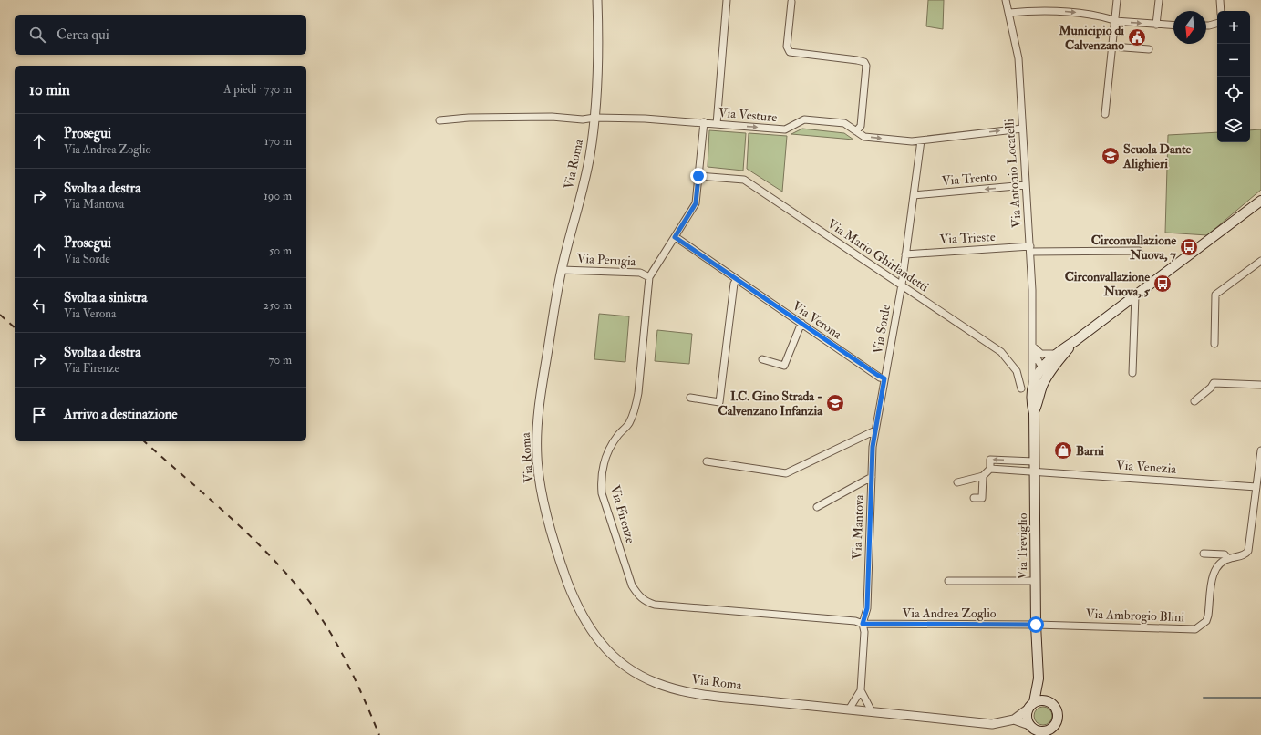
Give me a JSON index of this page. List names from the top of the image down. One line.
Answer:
{"streets":{"main road":["Via Treviglio"],"street":["Via Vesture","Via Roma","Via Antonio Locatelli","Via Trento","Via Trieste","Via Mario Ghirlandetti","Via Perugia","Via Verona","Via Sorde","Via Venezia","Via Firenze","Via Mantova","Via Andrea Zoglio","Via Ambrogio Blini"]},"crossings":[["Via Vesture","Via Roma"],["Via Vesture","Via Antonio Locatelli"],["Via Vesture","Via Sorde"],["Via Vesture","Via Firenze"],["Via Roma","Via Perugia"],["Via Roma","Via Treviglio"],["Via Antonio Locatelli","Via Trento"],["Via Antonio Locatelli","Via Trieste"],["Via Trento","Via Sorde"],["Via Trieste","Via Sorde"],["Via Mario Ghirlandetti","Via Sorde"],["Via Mario Ghirlandetti","Via Firenze"],["Via Perugia","Via Firenze"],["Via Verona","Via Sorde"],["Via Verona","Via Firenze"],["Via Sorde","Via Mantova"],["Via Venezia","Via Treviglio"],["Via Venezia","Via Ambrogio Blini"],["Via Firenze","Via Mantova"],["Via Firenze","Via Andrea Zoglio"],["Via Mantova","Via Andrea Zoglio"],["Via Treviglio","Via Andrea Zoglio"],["Via Treviglio","Via Ambrogio Blini"],["Via Andrea Zoglio","Via Ambrogio Blini"]],"one_way":["Via Vesture","Via Trento"],"places":{"public building":["Municipio di Calvenzano"],"school or university":["Scuola Dante Alighieri","I.C. Gino Strada - Calvenzano Infanzia"],"bus stop":["Circonvallazione Nuova, 7","Circonvallazione Nuova, 5"],"shop":["Barni"]},"north":"bottom","page":{"map_buttons":["+","−"],"search":"Cerca qui","heading":["10 min","A piedi · 730 m"],"list":[["Prosegui","Via Andrea Zoglio","170 m"],["Svolta a destra","Via Mantova","190 m"],["Prosegui","Via Sorde","50 m"],["Svolta a sinistra","Via Verona","250 m"],["Svolta a destra","Via Firenze","70 m"],"Arrivo a destinazione"]}}
